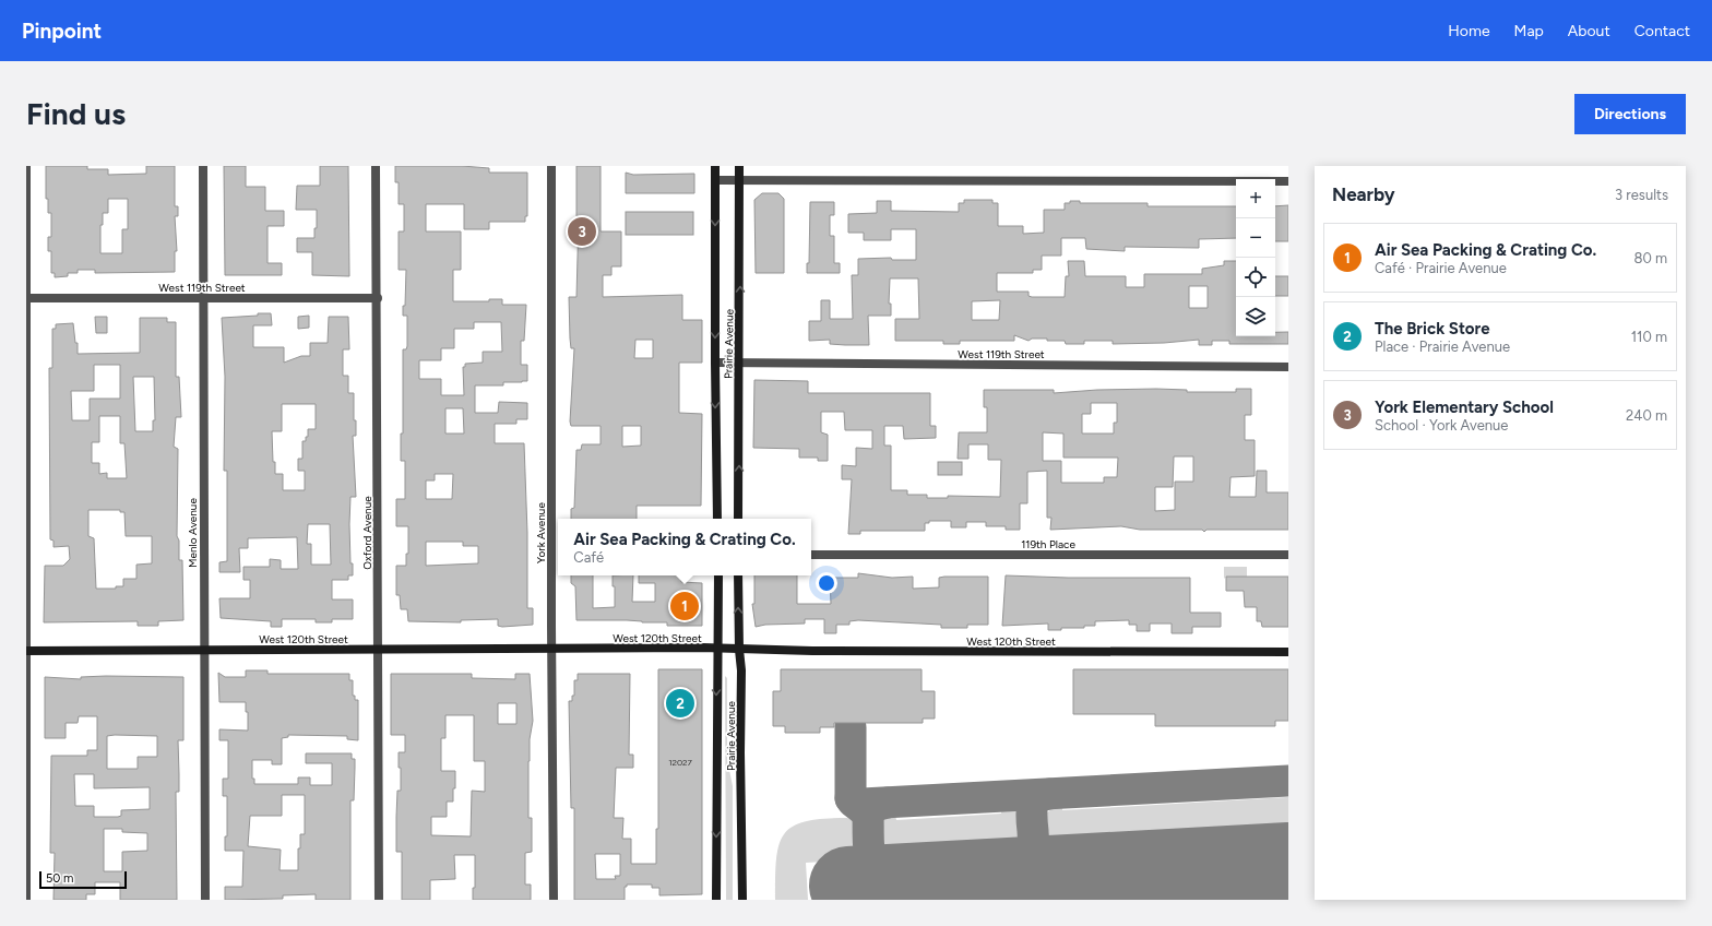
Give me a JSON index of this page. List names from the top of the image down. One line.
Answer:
{"streets":{"main road":["Prairie Avenue","West 120th Street"],"street":["West 119th Street","Menlo Avenue","Oxford Avenue","York Avenue","119th Place"]},"crossings":[["West 119th Street","Prairie Avenue"],["West 119th Street","Menlo Avenue"],["West 119th Street","Oxford Avenue"],["Prairie Avenue","West 120th Street"],["Menlo Avenue","West 120th Street"],["Oxford Avenue","West 120th Street"],["York Avenue","West 120th Street"]],"house_numbers":["12027"],"scale_bar":"50 m","page":{"header":"Pinpoint","nav":["Home","Map","About","Contact"],"buttons":"Directions","title":"Find us","heading":["Nearby","3 results"],"map_buttons":["+","−"],"pins":["3","1","2"],"list":[{"mark":"1","name":"Air Sea Packing & Crating Co.","note":"Café · Prairie Avenue","value":"80 m"},{"mark":"2","name":"The Brick Store","note":"Place · Prairie Avenue","value":"110 m"},{"mark":"3","name":"York Elementary School","note":"School · York Avenue","value":"240 m"}],"popup":["Air Sea Packing & Crating Co.","Café"],"scale":"50 m"}}
